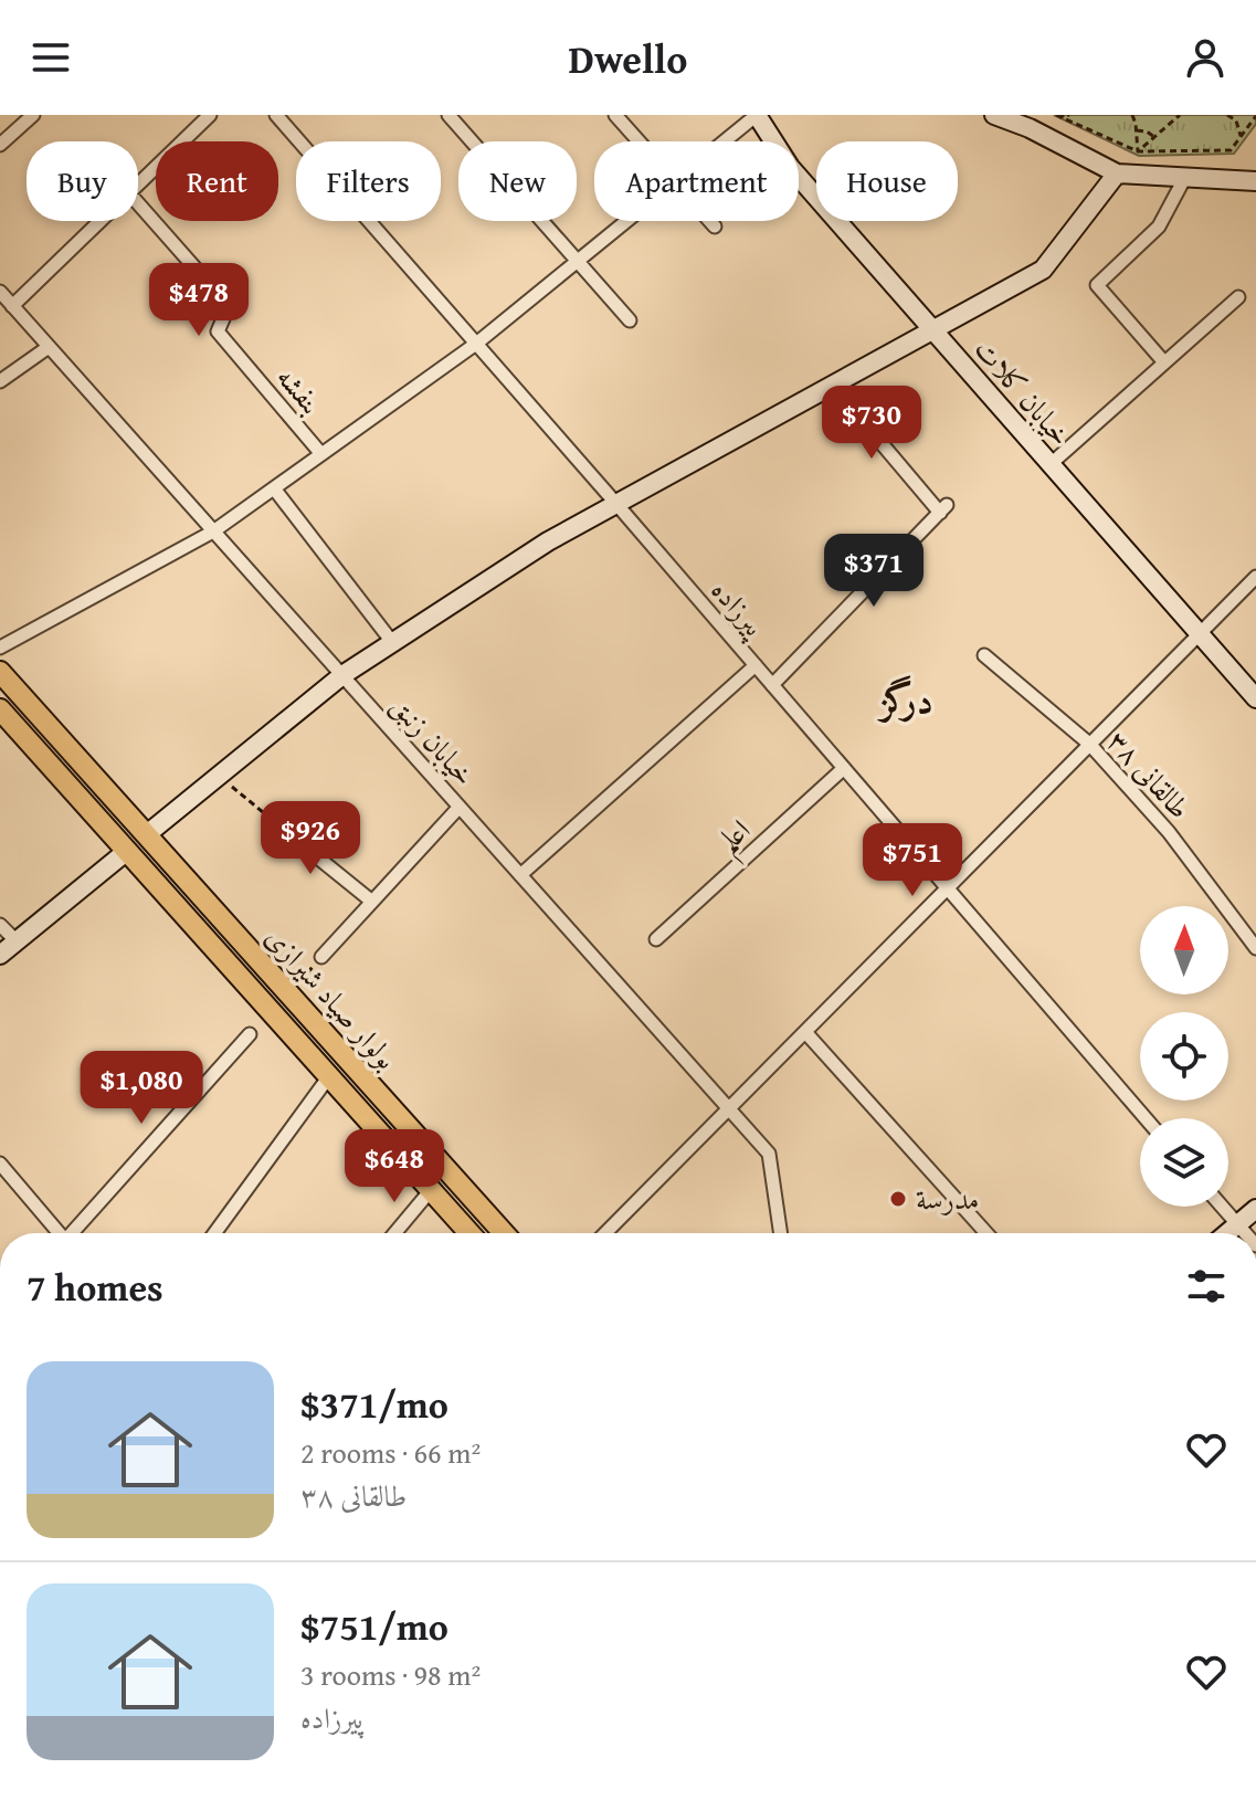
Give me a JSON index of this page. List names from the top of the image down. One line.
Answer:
{"streets":{"main road":["بولوار صیاد شیرازی"],"street":["بنفشه","خیابان کلات","پیرزاده","خیابان زنبق","طالقانی ۳۸","اعلم"]},"crossings":[["پیرزاده","اعلم"]],"districts":["درگز"],"places":["مدرسة"],"north":"top","page":{"header":"Dwello","chip":["Buy","Rent","Filters","New","Apartment","House"],"price":["$478","$730","$371","$926","$751","$1,080","$648"],"heading":"7 homes","list":[{"name":"$371/mo","note":"2 rooms · 66 m² · طالقانی ۳۸"},{"name":"$751/mo","note":"3 rooms · 98 m² · پیرزاده"}]}}
